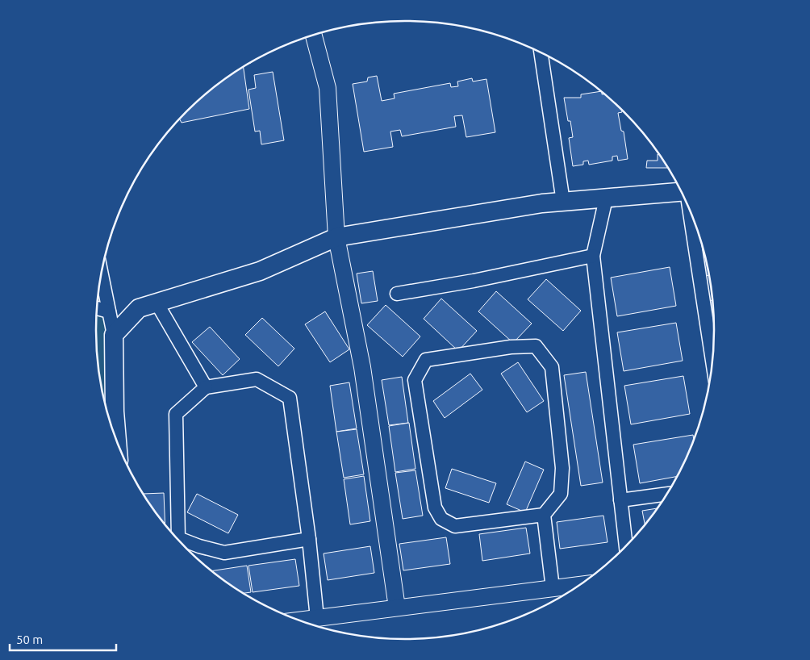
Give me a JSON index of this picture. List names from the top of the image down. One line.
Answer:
{"scale_bar":"50 m"}
